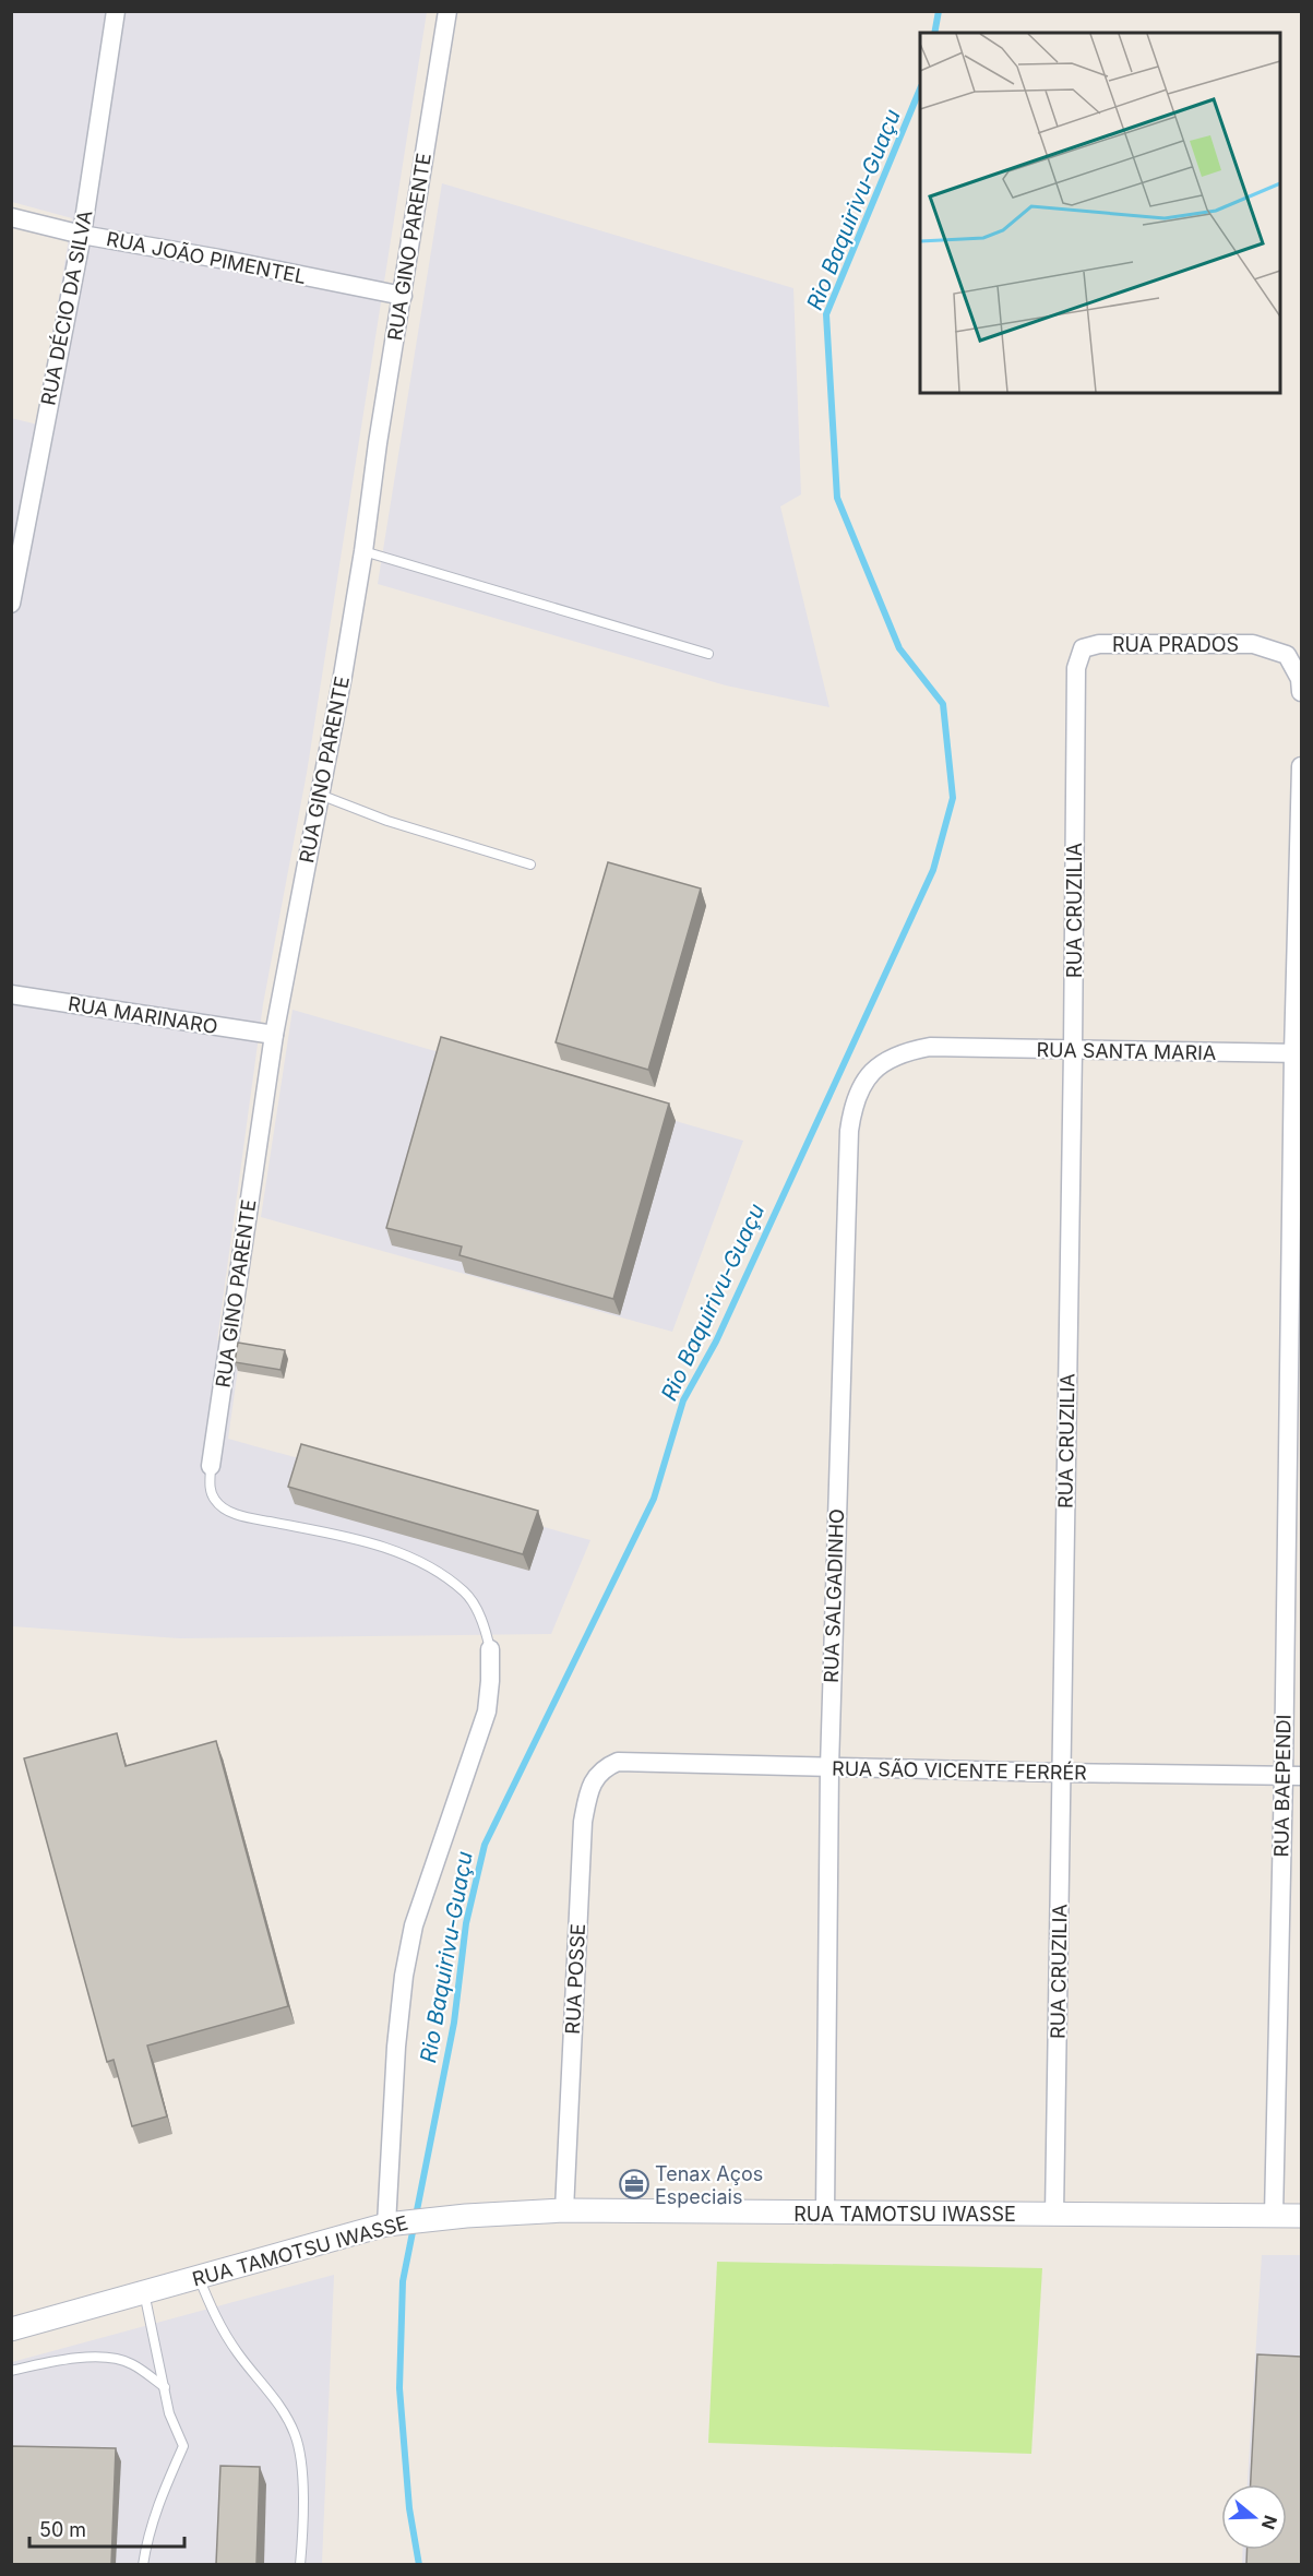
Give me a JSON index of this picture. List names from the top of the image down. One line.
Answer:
{"streets":{"street":["RUA GINO PARENTE","RUA JOÃO PIMENTEL","RUA DÉCIO DA SILVA","RUA PRADOS","RUA CRUZILIA","RUA MARINARO","RUA SANTA MARIA","RUA SALGADINHO","RUA SÃO VICENTE FERRÉR","RUA BAEPENDI","RUA POSSE","RUA TAMOTSU IWASSE"]},"crossings":[["RUA GINO PARENTE","RUA JOÃO PIMENTEL"],["RUA GINO PARENTE","RUA MARINARO"],["RUA JOÃO PIMENTEL","RUA DÉCIO DA SILVA"],["RUA PRADOS","RUA CRUZILIA"],["RUA CRUZILIA","RUA SANTA MARIA"],["RUA CRUZILIA","RUA SÃO VICENTE FERRÉR"],["RUA CRUZILIA","RUA TAMOTSU IWASSE"],["RUA SANTA MARIA","RUA SALGADINHO"],["RUA SANTA MARIA","RUA BAEPENDI"],["RUA SALGADINHO","RUA SÃO VICENTE FERRÉR"],["RUA SALGADINHO","RUA TAMOTSU IWASSE"],["RUA SÃO VICENTE FERRÉR","RUA BAEPENDI"],["RUA SÃO VICENTE FERRÉR","RUA POSSE"],["RUA BAEPENDI","RUA TAMOTSU IWASSE"],["RUA POSSE","RUA TAMOTSU IWASSE"]],"water":["Rio Baquirivu-Guaçu"],"places":{"office":["Tenax Aços Especiais"]},"scale_bar":"50 m","north":"right"}
